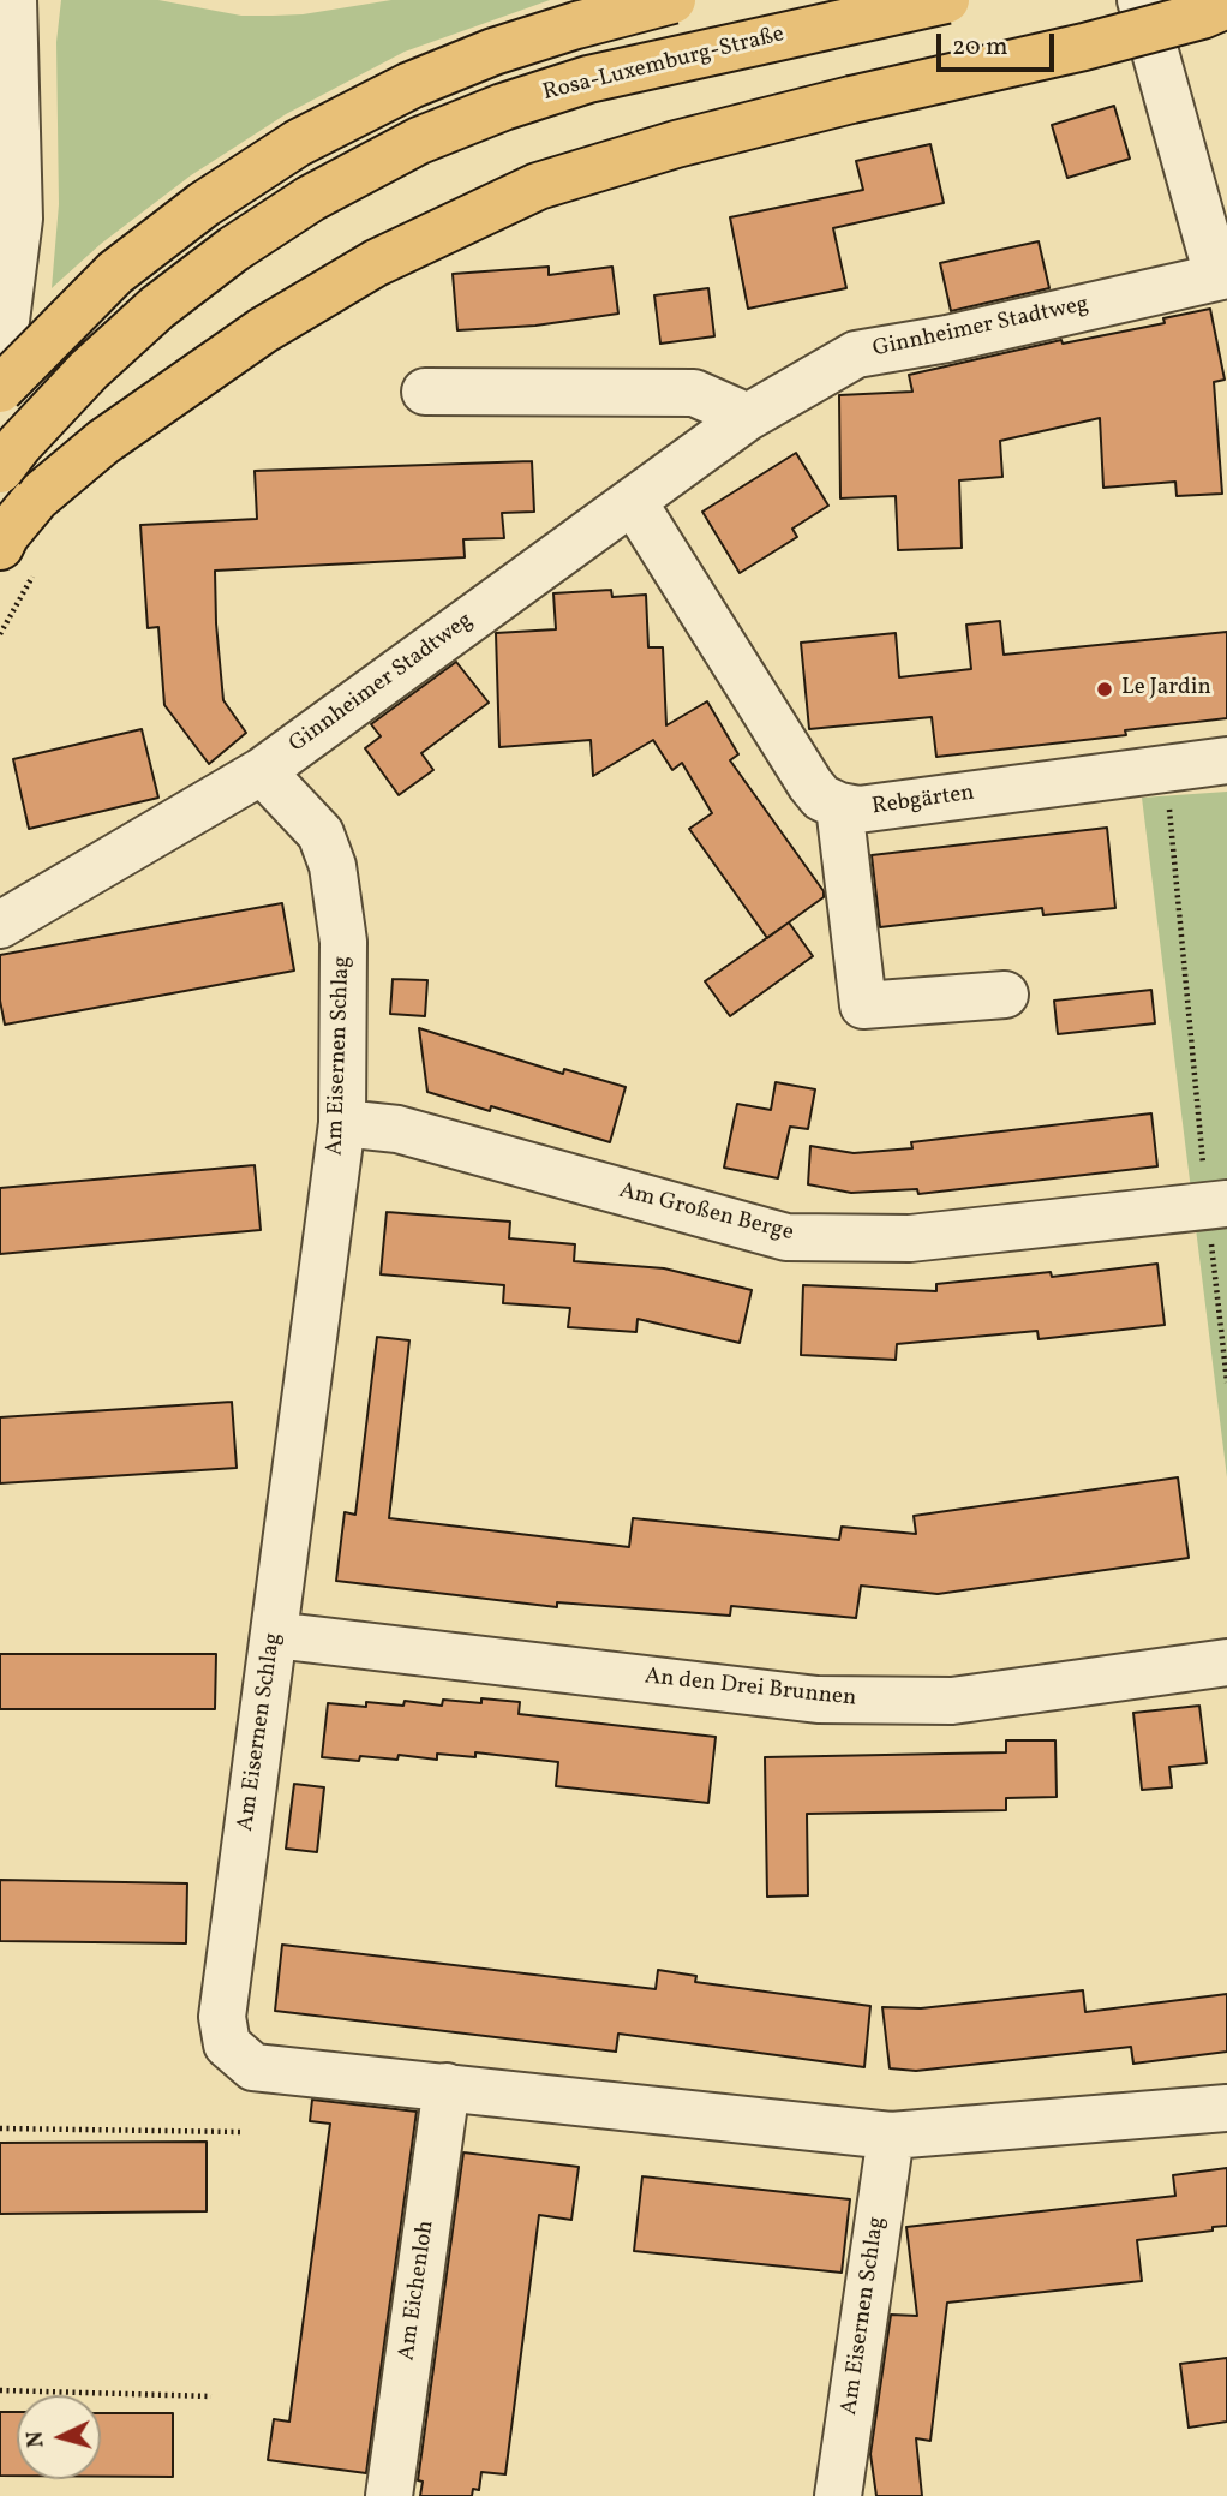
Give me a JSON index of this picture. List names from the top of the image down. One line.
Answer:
{"streets":{"highway":["Rosa-Luxemburg-Straße"],"street":["Ginnheimer Stadtweg","Rebgärten","Am Eisernen Schlag","Am Großen Berge","An den Drei Brunnen","Am Eichenloh"]},"crossings":[["Ginnheimer Stadtweg","Rebgärten"],["Ginnheimer Stadtweg","Am Eisernen Schlag"],["Am Eisernen Schlag","Am Großen Berge"],["Am Eisernen Schlag","An den Drei Brunnen"],["Am Eisernen Schlag","Am Eichenloh"]],"places":["Le Jardin"],"scale_bar":"20 m","north":"left"}
